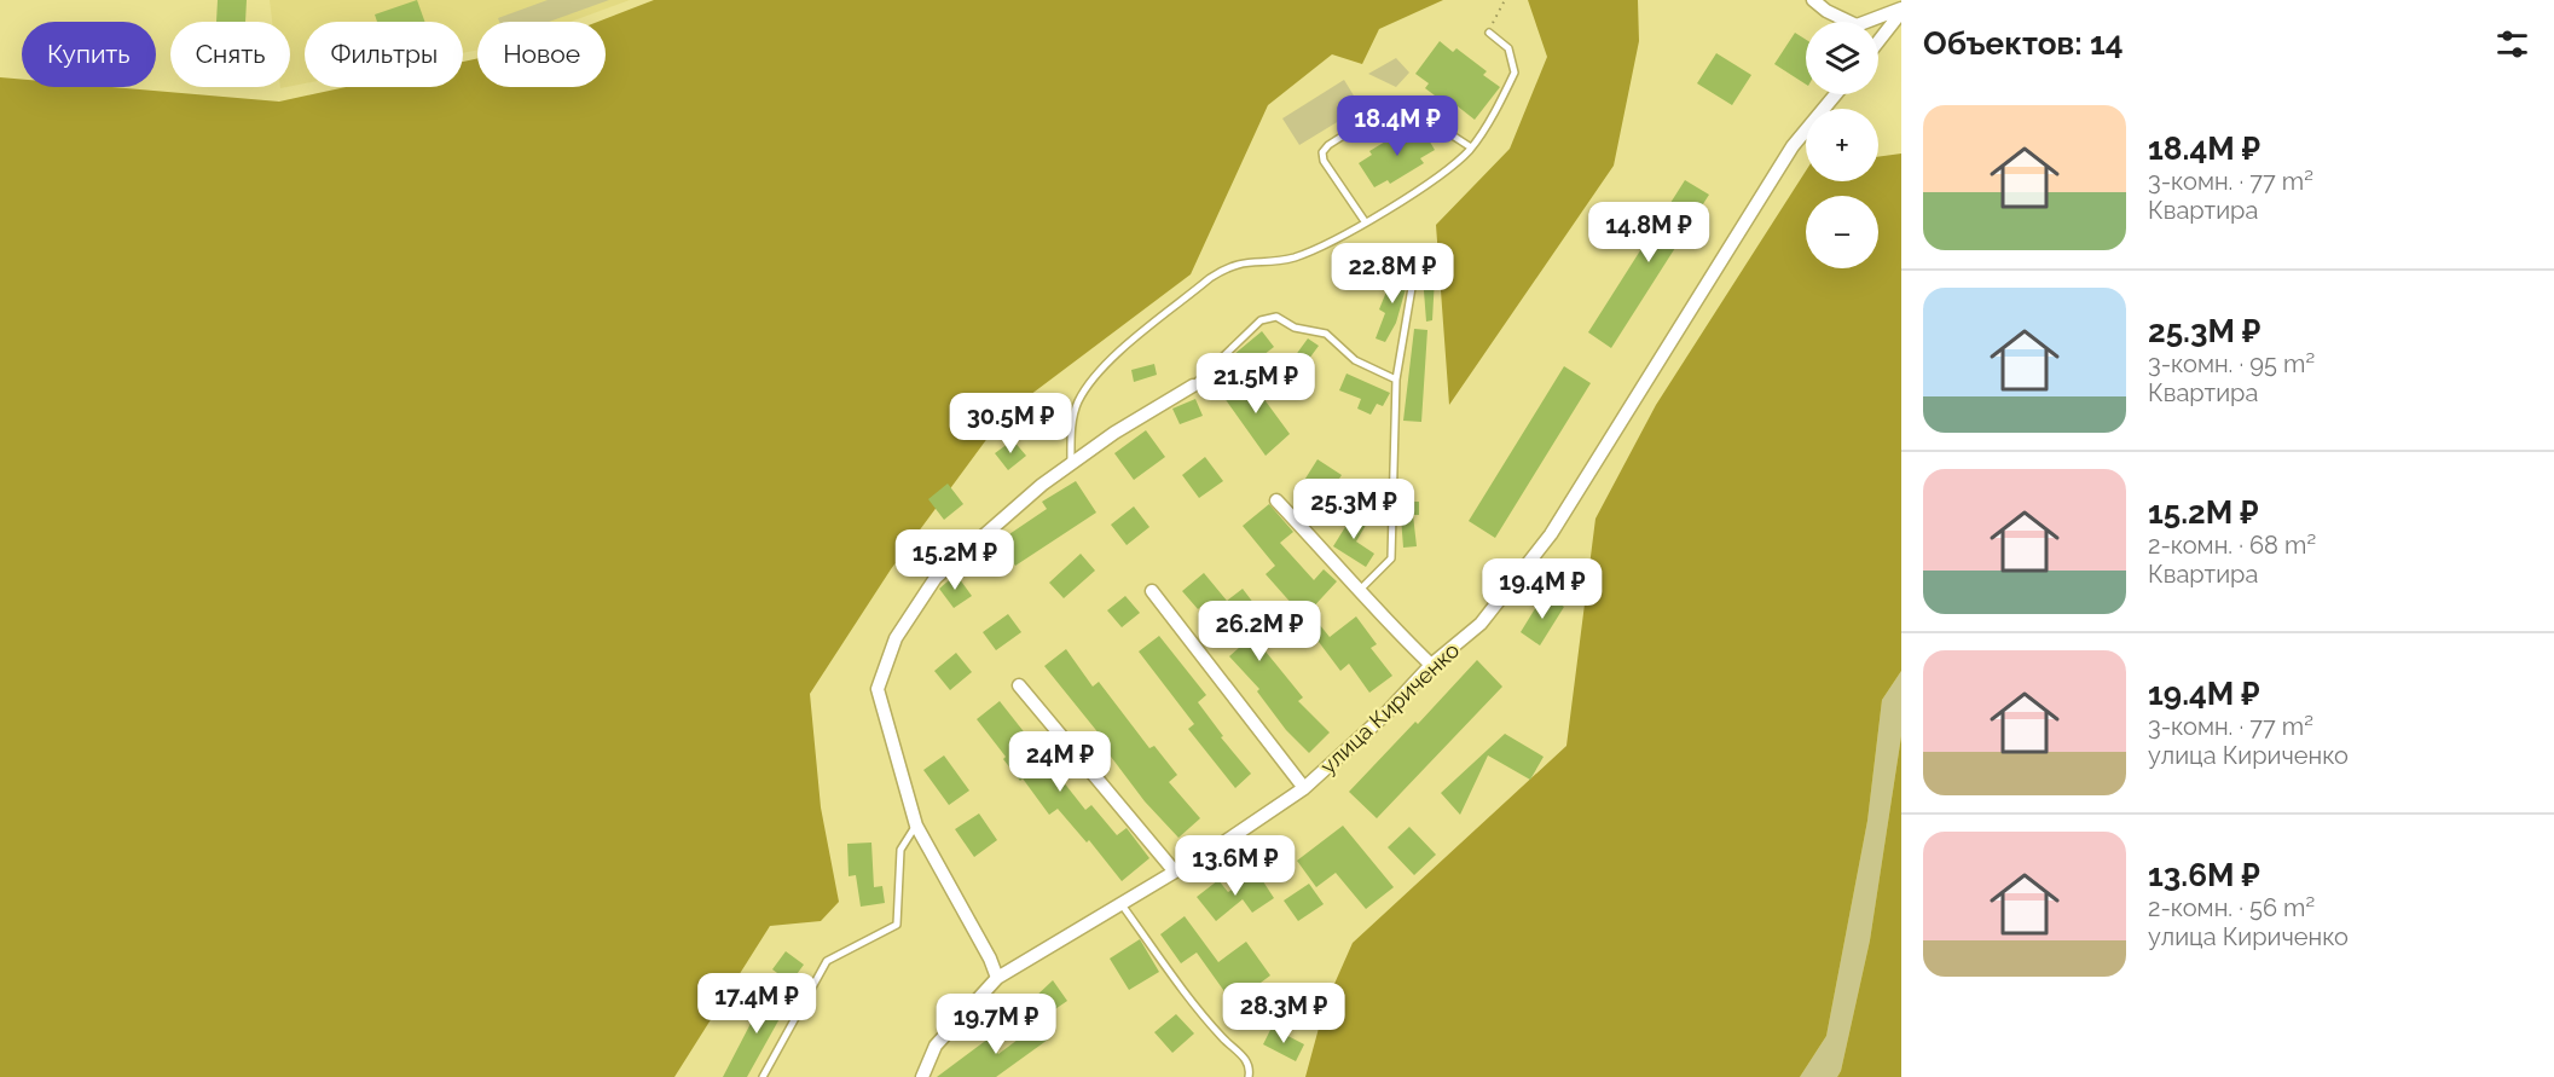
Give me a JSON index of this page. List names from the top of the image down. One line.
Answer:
{"streets":{"street":["улица Кириченко"]},"page":{"heading":"Объектов: 14","map_buttons":["+","−"],"chip":["Купить","Снять","Фильтры","Новое"],"list":[{"name":"18.4M ₽","note":"3-комн. · 77 m² · Квартира"},{"name":"25.3M ₽","note":"3-комн. · 95 m² · Квартира"},{"name":"15.2M ₽","note":"2-комн. · 68 m² · Квартира"},{"name":"19.4M ₽","note":"3-комн. · 77 m² · улица Кириченко"},{"name":"13.6M ₽","note":"2-комн. · 56 m² · улица Кириченко"}],"price":["18.4M ₽","14.8M ₽","22.8M ₽","21.5M ₽","30.5M ₽","25.3M ₽","15.2M ₽","19.4M ₽","26.2M ₽","24M ₽","13.6M ₽","17.4M ₽","28.3M ₽","19.7M ₽"]}}
